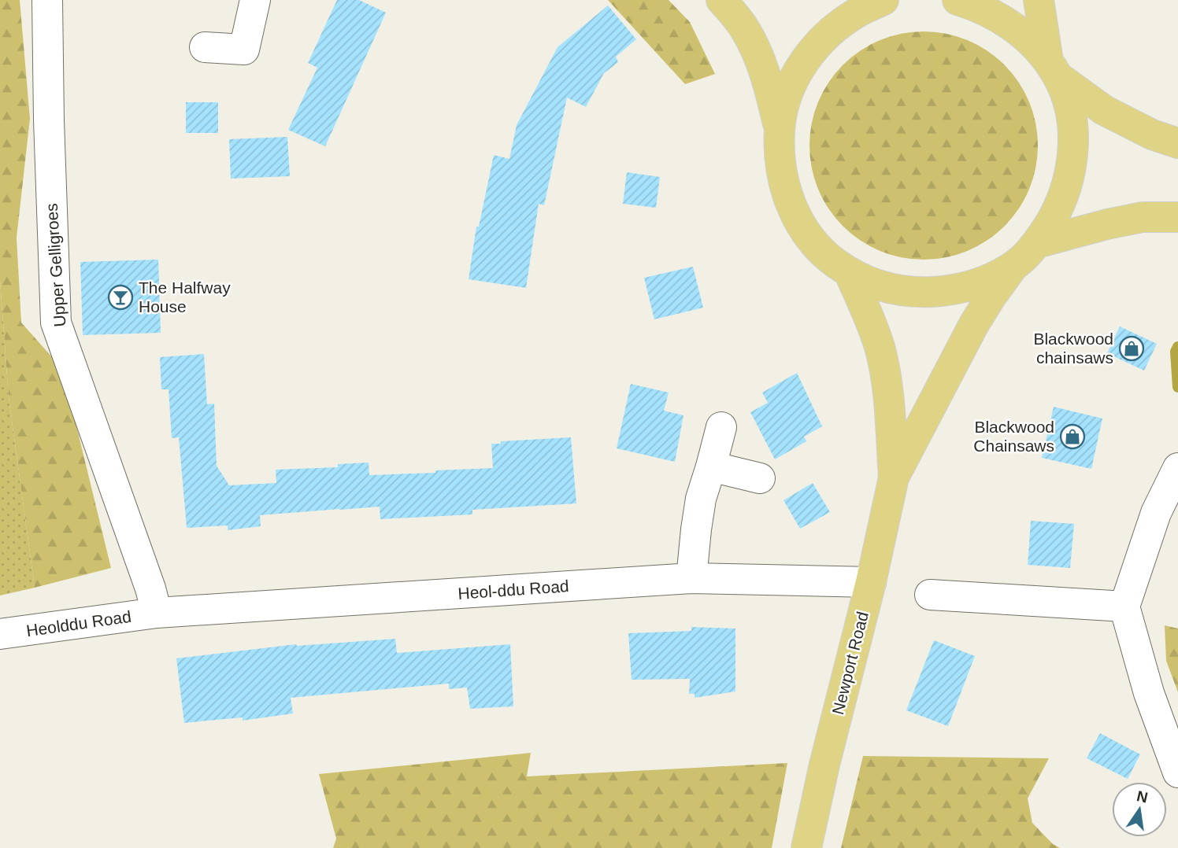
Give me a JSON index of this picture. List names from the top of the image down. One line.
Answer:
{"streets":{"main road":["Newport Road"],"street":["Upper Gelligroes","Heol-ddu Road","Heolddu Road"]},"crossings":[["Upper Gelligroes","Heol-ddu Road"],["Upper Gelligroes","Heolddu Road"],["Heol-ddu Road","Heolddu Road"],["Heol-ddu Road","Newport Road"]],"places":{"bar":["The Halfway House"],"shop":["Blackwood chainsaws","Blackwood Chainsaws"]},"north":"top"}
